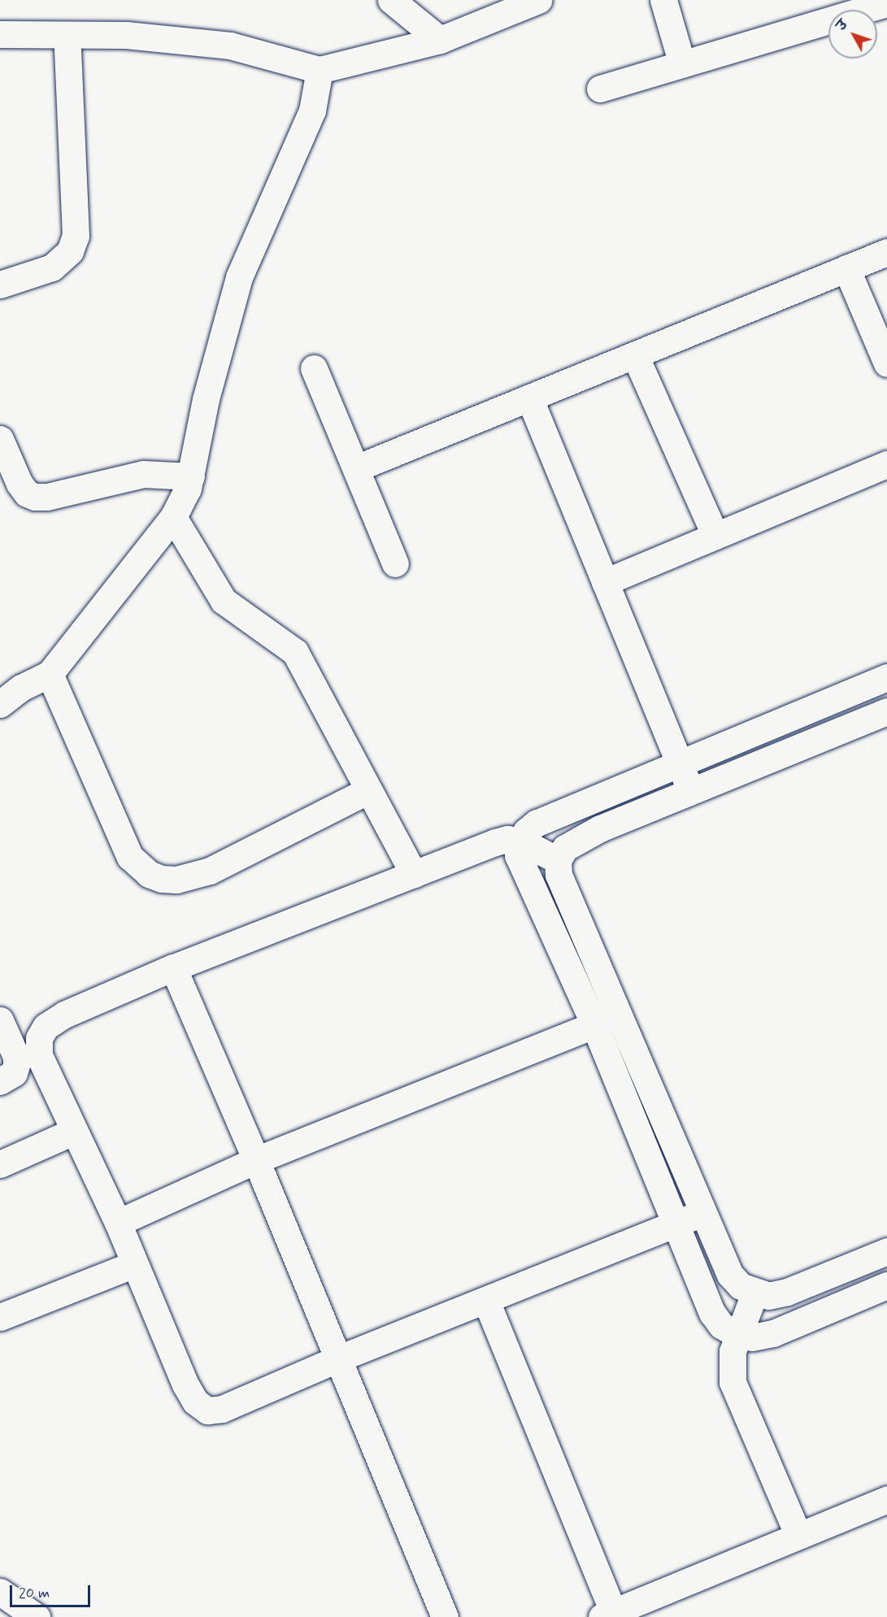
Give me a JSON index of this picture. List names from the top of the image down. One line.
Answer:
{"scale_bar":"20 m","north":"top left"}
